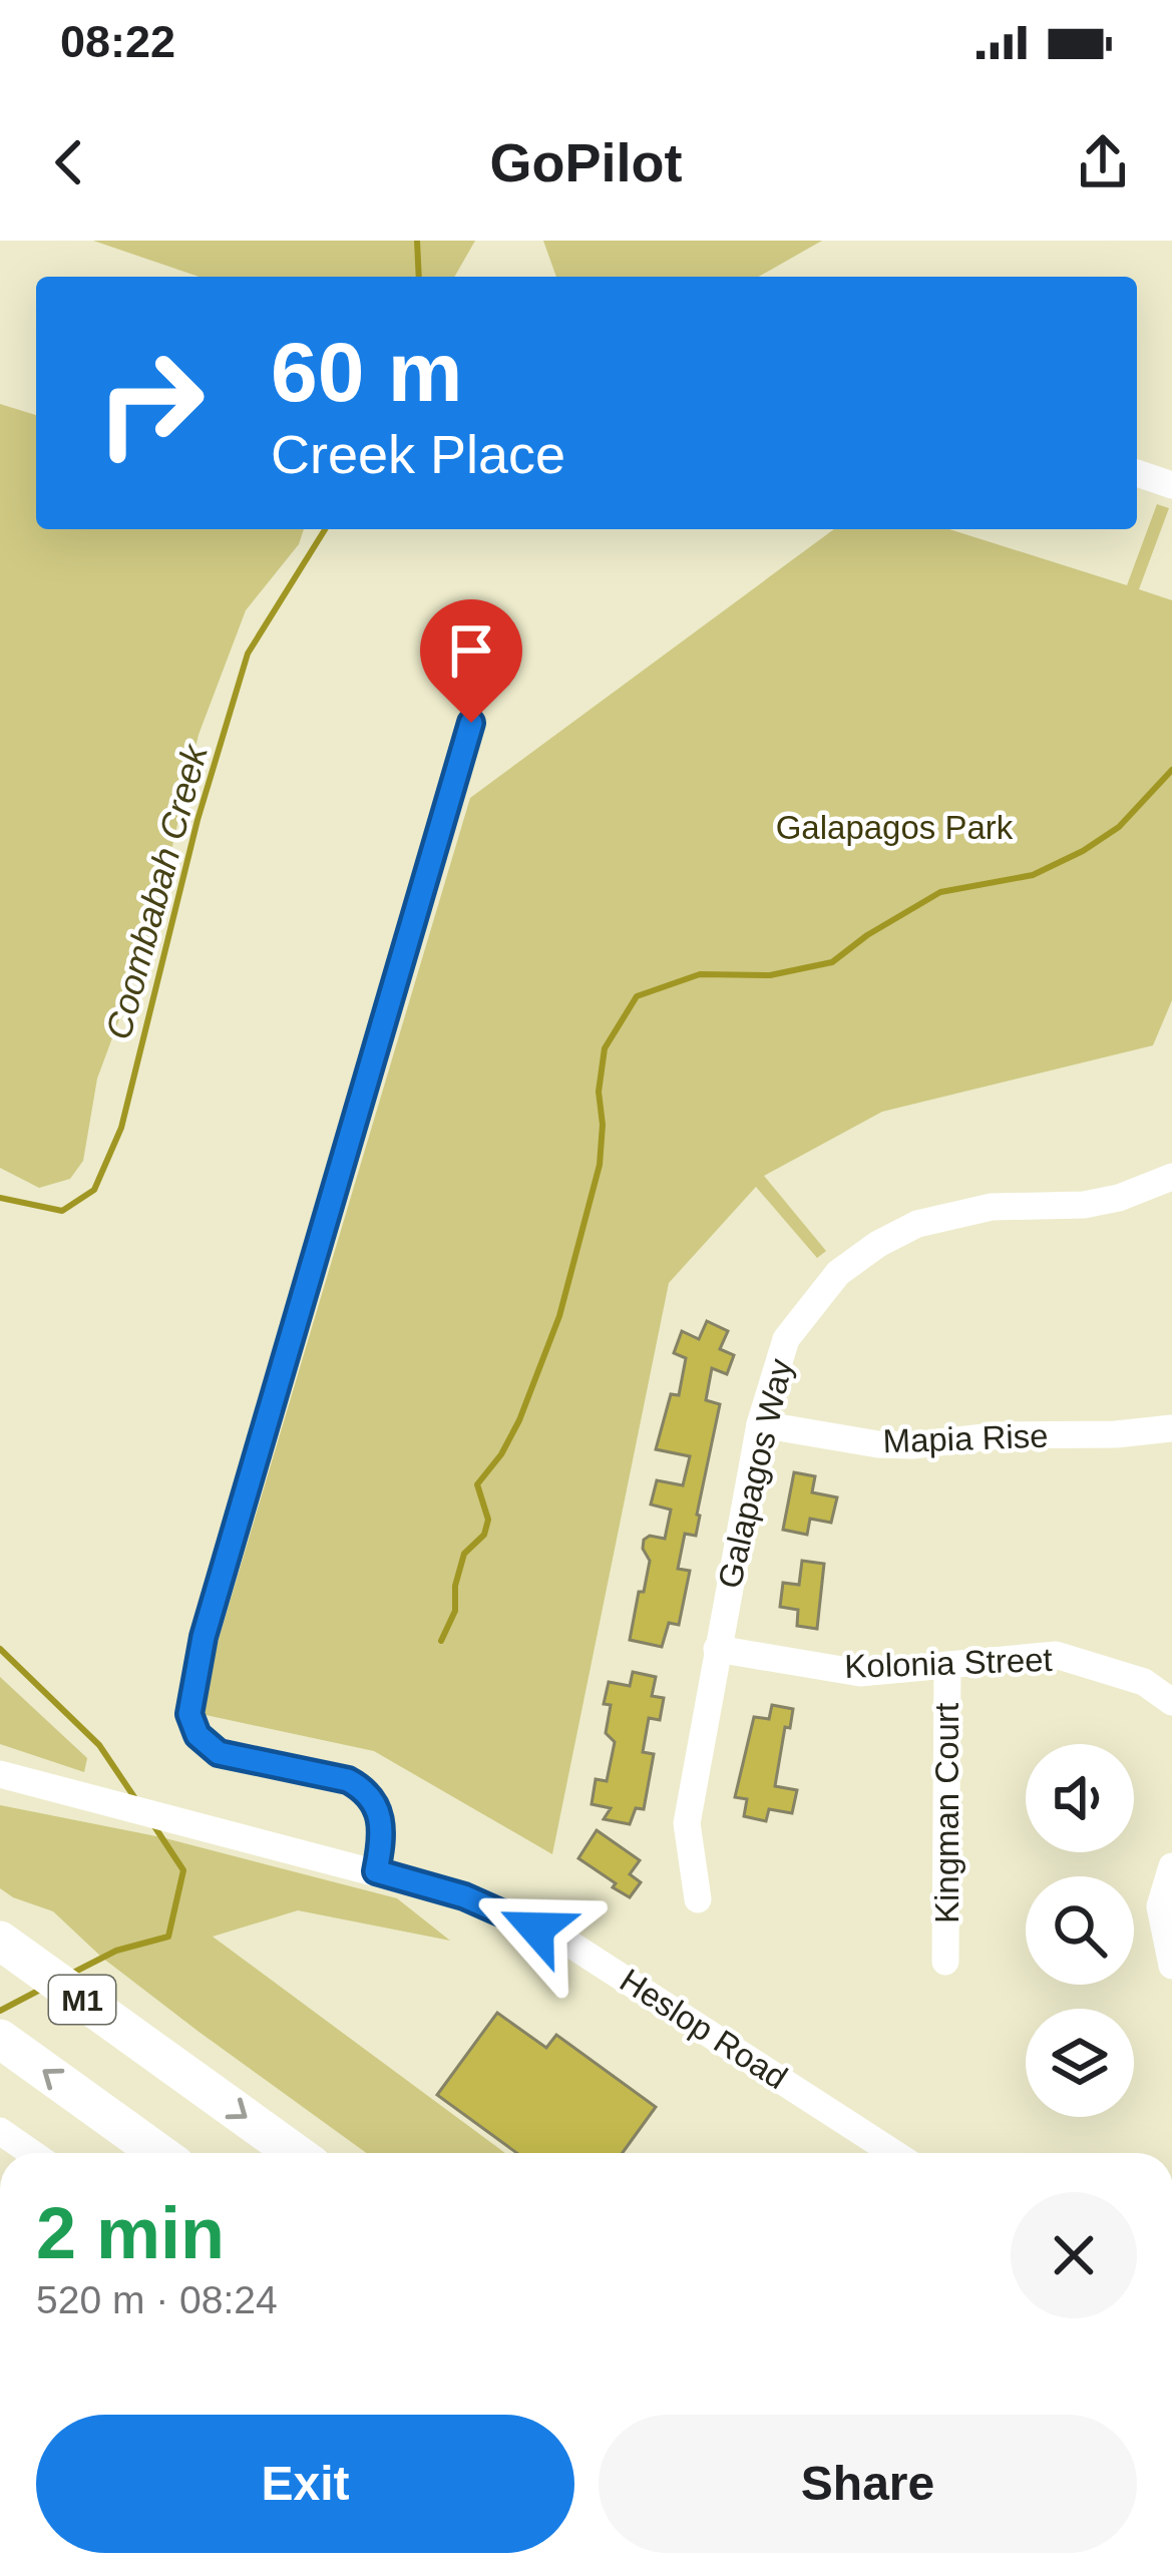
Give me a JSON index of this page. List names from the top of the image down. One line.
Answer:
{"streets":{"highway":["M1"],"street":["Mapia Rise","Galapagos Way","Kolonia Street","Kingman Court","Heslop Road"]},"crossings":[["Mapia Rise","Galapagos Way"],["Galapagos Way","Kolonia Street"],["Kolonia Street","Kingman Court"]],"water":["Coombabah Creek"],"parks":["Galapagos Park"],"page":{"status":"08:22","header":"GoPilot","turn":["60 m","Creek Place"],"heading":["2 min","520 m · 08:24"],"buttons":["Exit","Share"]}}
